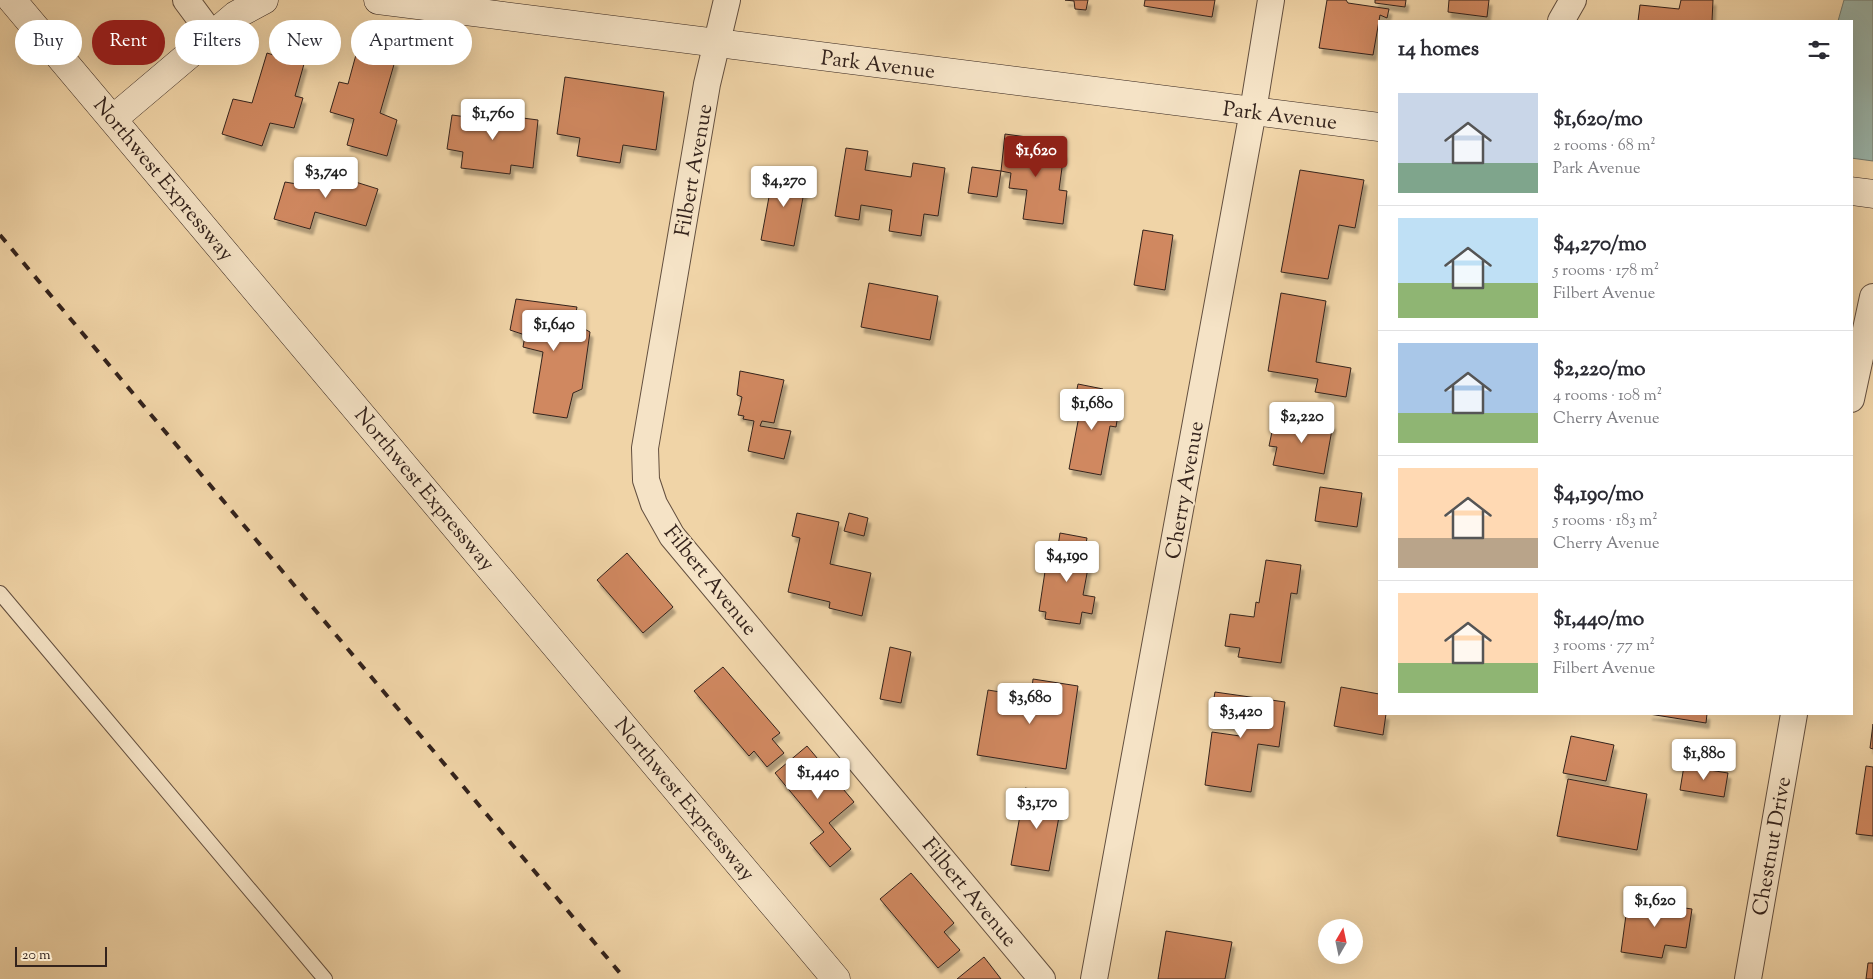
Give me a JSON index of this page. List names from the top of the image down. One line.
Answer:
{"streets":{"main road":["Park Avenue","Northwest Expressway"],"street":["Filbert Avenue","Cherry Avenue","Chestnut Drive"]},"crossings":[["Park Avenue","Filbert Avenue"],["Park Avenue","Cherry Avenue"]],"scale_bar":"20 m","north":"top","page":{"chip":["Buy","Rent","Filters","New","Apartment"],"heading":"14 homes","list":[{"name":"$1,620/mo","note":"2 rooms · 68 m² · Park Avenue"},{"name":"$4,270/mo","note":"5 rooms · 178 m² · Filbert Avenue"},{"name":"$2,220/mo","note":"4 rooms · 108 m² · Cherry Avenue"},{"name":"$4,190/mo","note":"5 rooms · 183 m² · Cherry Avenue"},{"name":"$1,440/mo","note":"3 rooms · 77 m² · Filbert Avenue"}],"price":["$1,760","$1,620","$3,740","$4,270","$1,640","$1,680","$2,220","$4,190","$3,680","$3,420","$1,880","$1,440","$3,170","$1,620"],"scale":"20 m"}}
